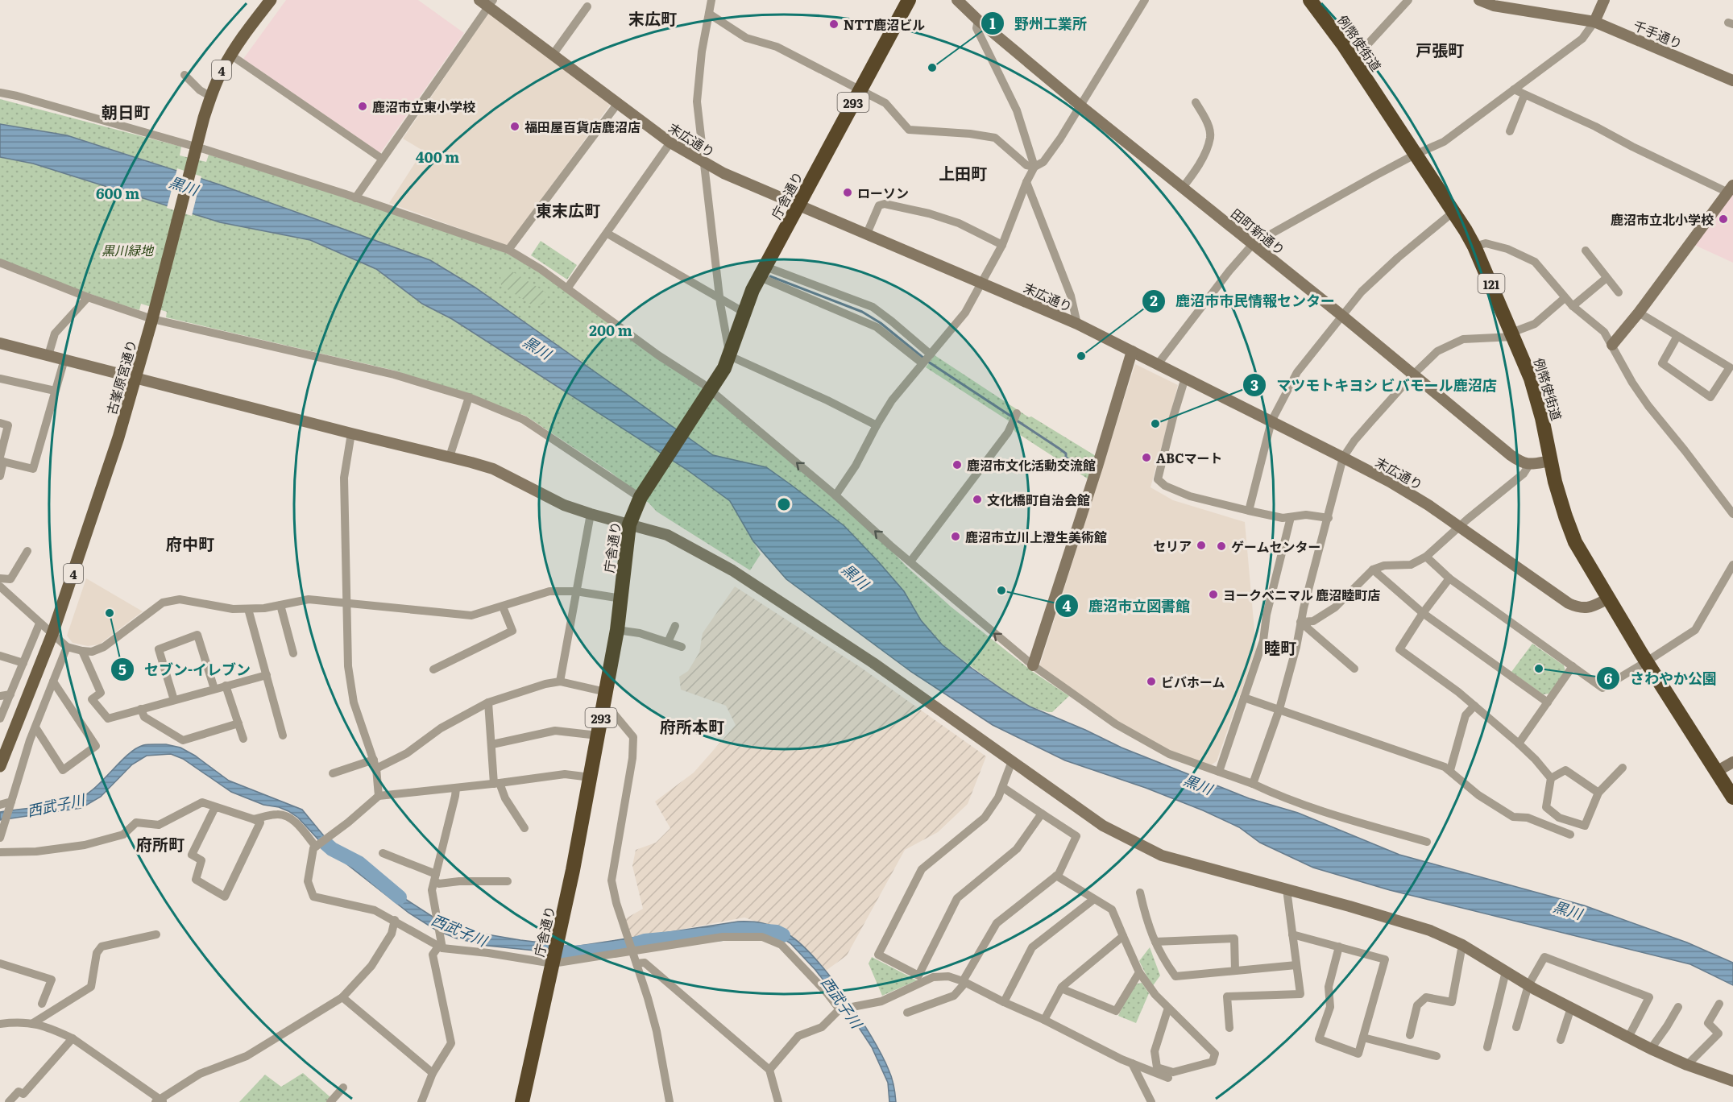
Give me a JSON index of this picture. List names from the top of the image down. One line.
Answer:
{"streets":{"highway":["例幣使街道","293","庁舎通り","121"],"main road":["4","古峯原宮通り"],"street":["千手通り","末広通り","田町新通り"]},"crossings":[["例幣使街道","末広通り"],["末広通り","庁舎通り"]],"districts":["末広町","戸張町","朝日町","上田町","東末広町","府中町","睦町","府所本町","府所町"],"water":["黒川","西武子川"],"parks":["黒川緑地"],"places":["NTT鹿沼ビル","野州工業所","鹿沼市立東小学校","福田屋百貨店鹿沼店","ローソン","鹿沼市立北小学校","鹿沼市市民情報センター","マツモトキヨシ ビバモール鹿沼店","ABCマート","鹿沼市文化活動交流館","文化橋町自治会館","鹿沼市立川上澄生美術館","セリア","ゲームセンター","鹿沼市立図書館","ヨークベニマル 鹿沼睦町店","セブン-イレブン","さわやか公園","ビバホーム"],"rings":["400 m","600 m","200 m"]}
